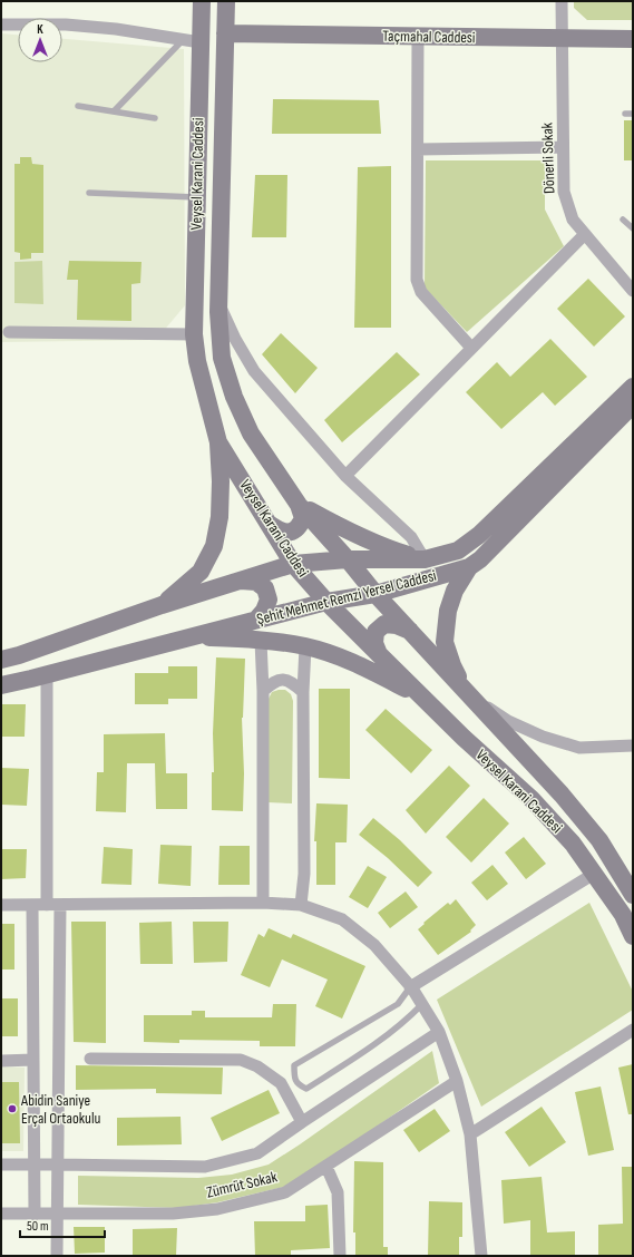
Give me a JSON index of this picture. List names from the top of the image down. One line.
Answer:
{"streets":{"main road":["Taçmahal Caddesi","Veysel Karani Caddesi","Şehit Mehmet Remzi Yersel Caddesi"],"street":["Dönerli Sokak","Zümrüt Sokak"]},"crossings":[["Taçmahal Caddesi","Dönerli Sokak"],["Taçmahal Caddesi","Veysel Karani Caddesi"],["Veysel Karani Caddesi","Şehit Mehmet Remzi Yersel Caddesi"]],"places":["Abidin Saniye Erçal Ortaokulu"],"scale_bar":"50 m","north":"top"}
